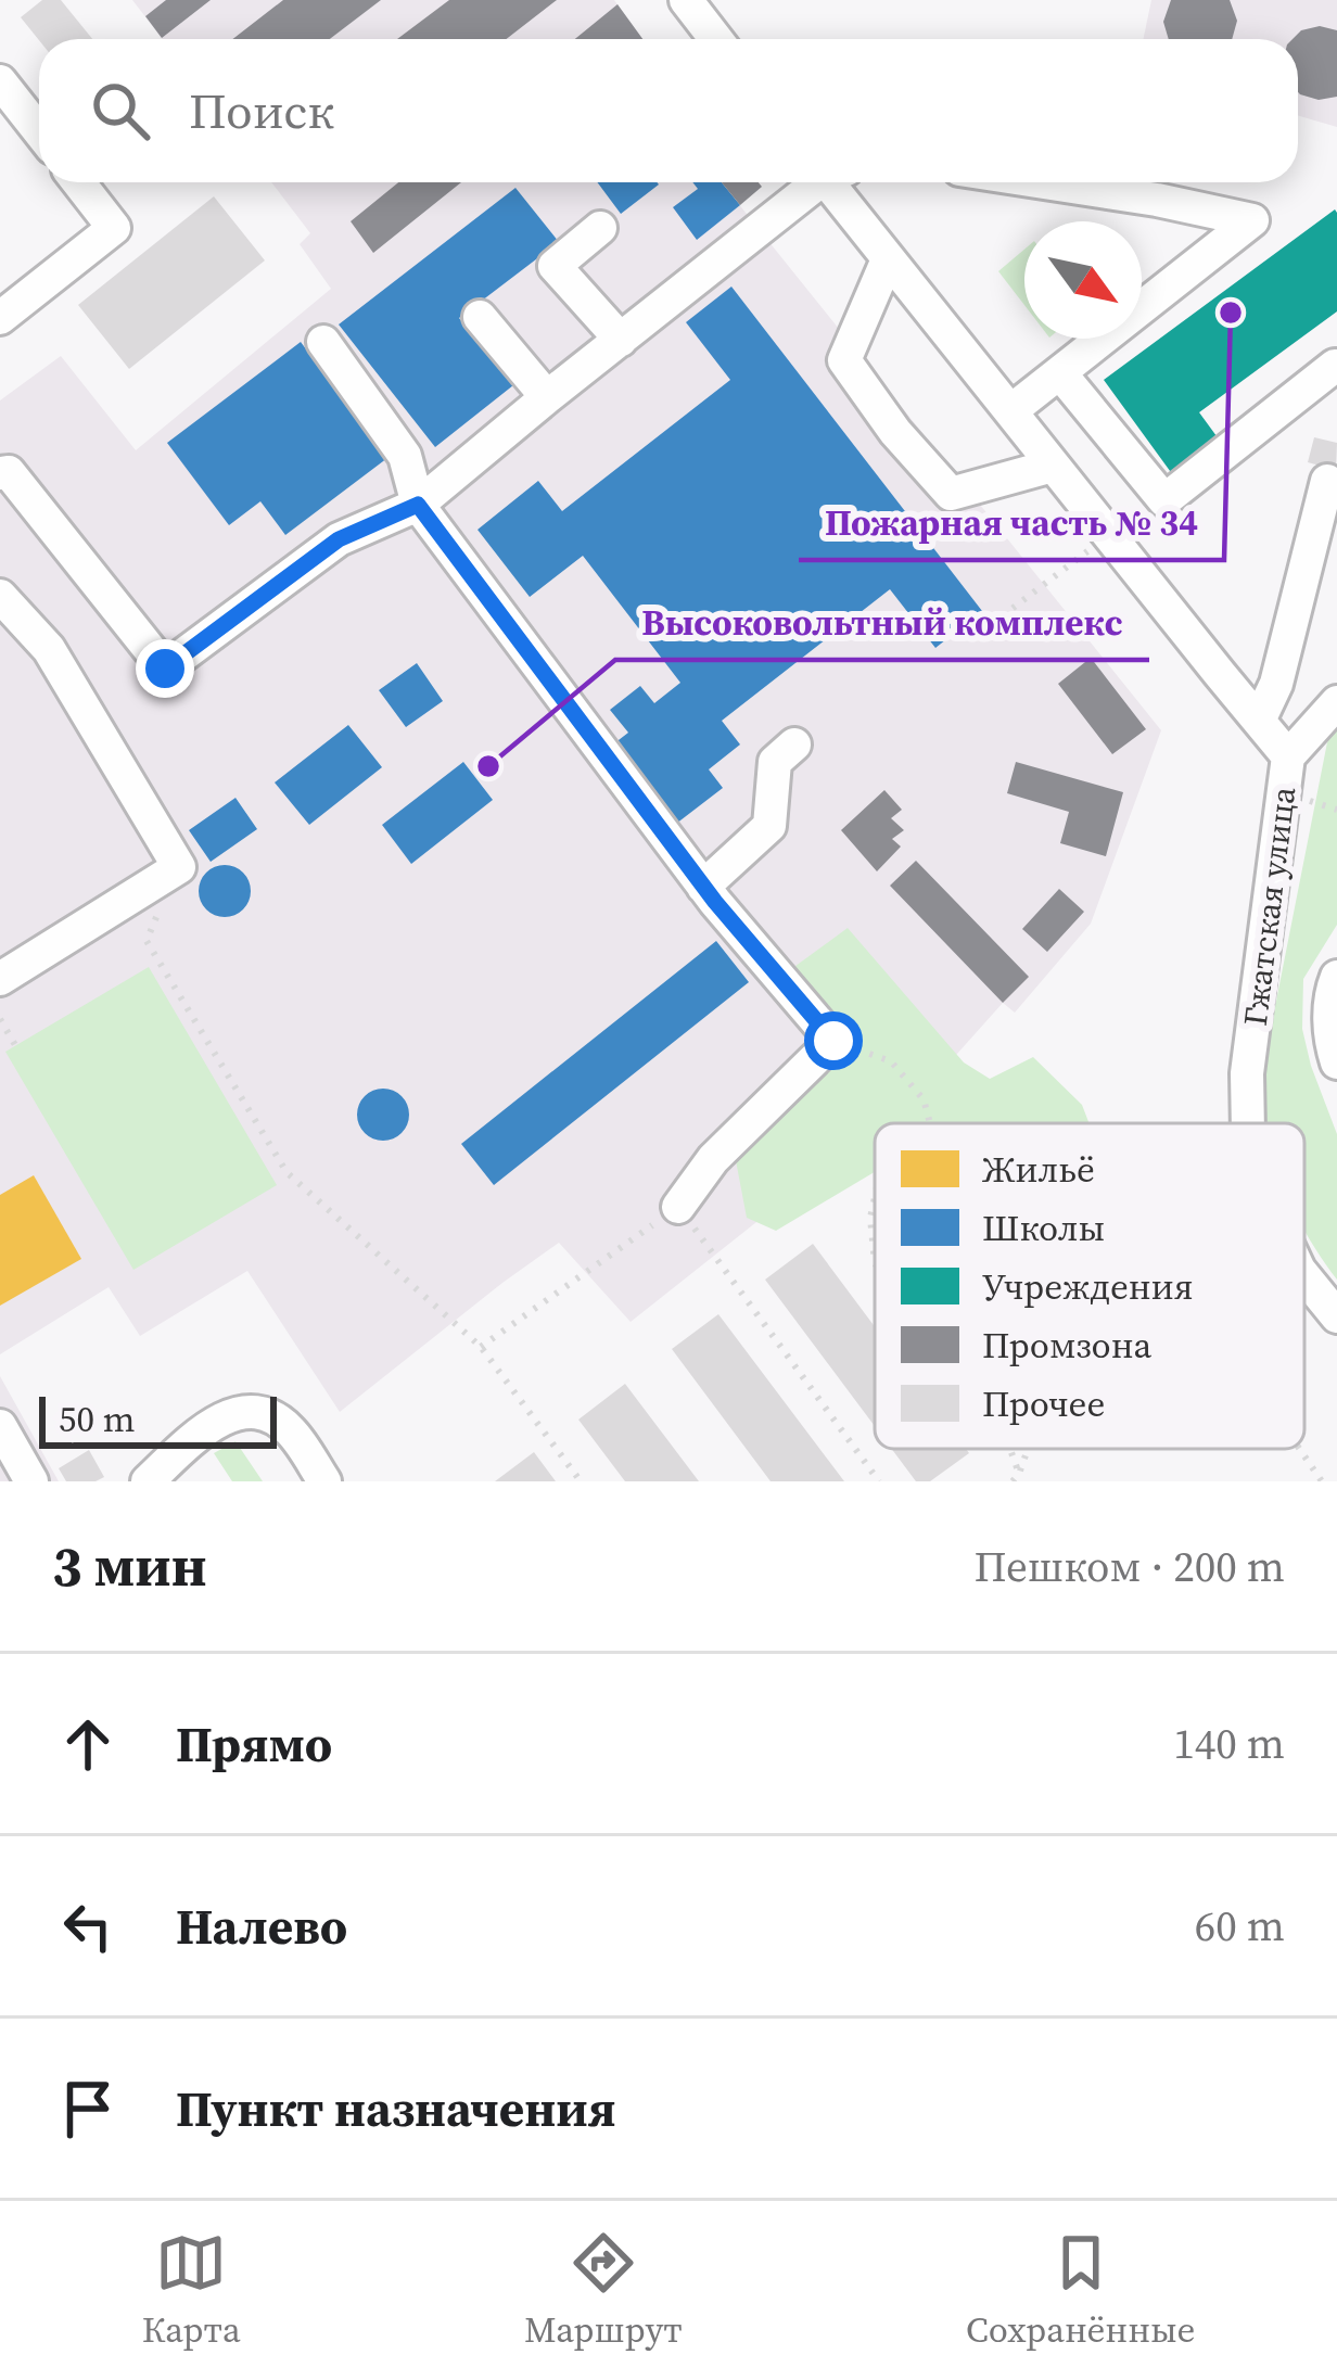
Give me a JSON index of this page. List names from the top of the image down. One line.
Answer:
{"streets":{"street":["Гжатская улица"]},"places":["Пожарная часть № 34","Высоковольтный комплекc"],"legend":["Жильё","Школы","Учреждения","Промзона","Прочее"],"scale_bar":"50 m","north":"bottom right","page":{"search":"Поиск","scale":"50 m","heading":["3 мин","Пешком · 200 m"],"list":[["Прямо","140 m"],["Налево","60 m"],"Пункт назначения"],"nav":["Карта","Маршрут","Сохранённые"]}}
